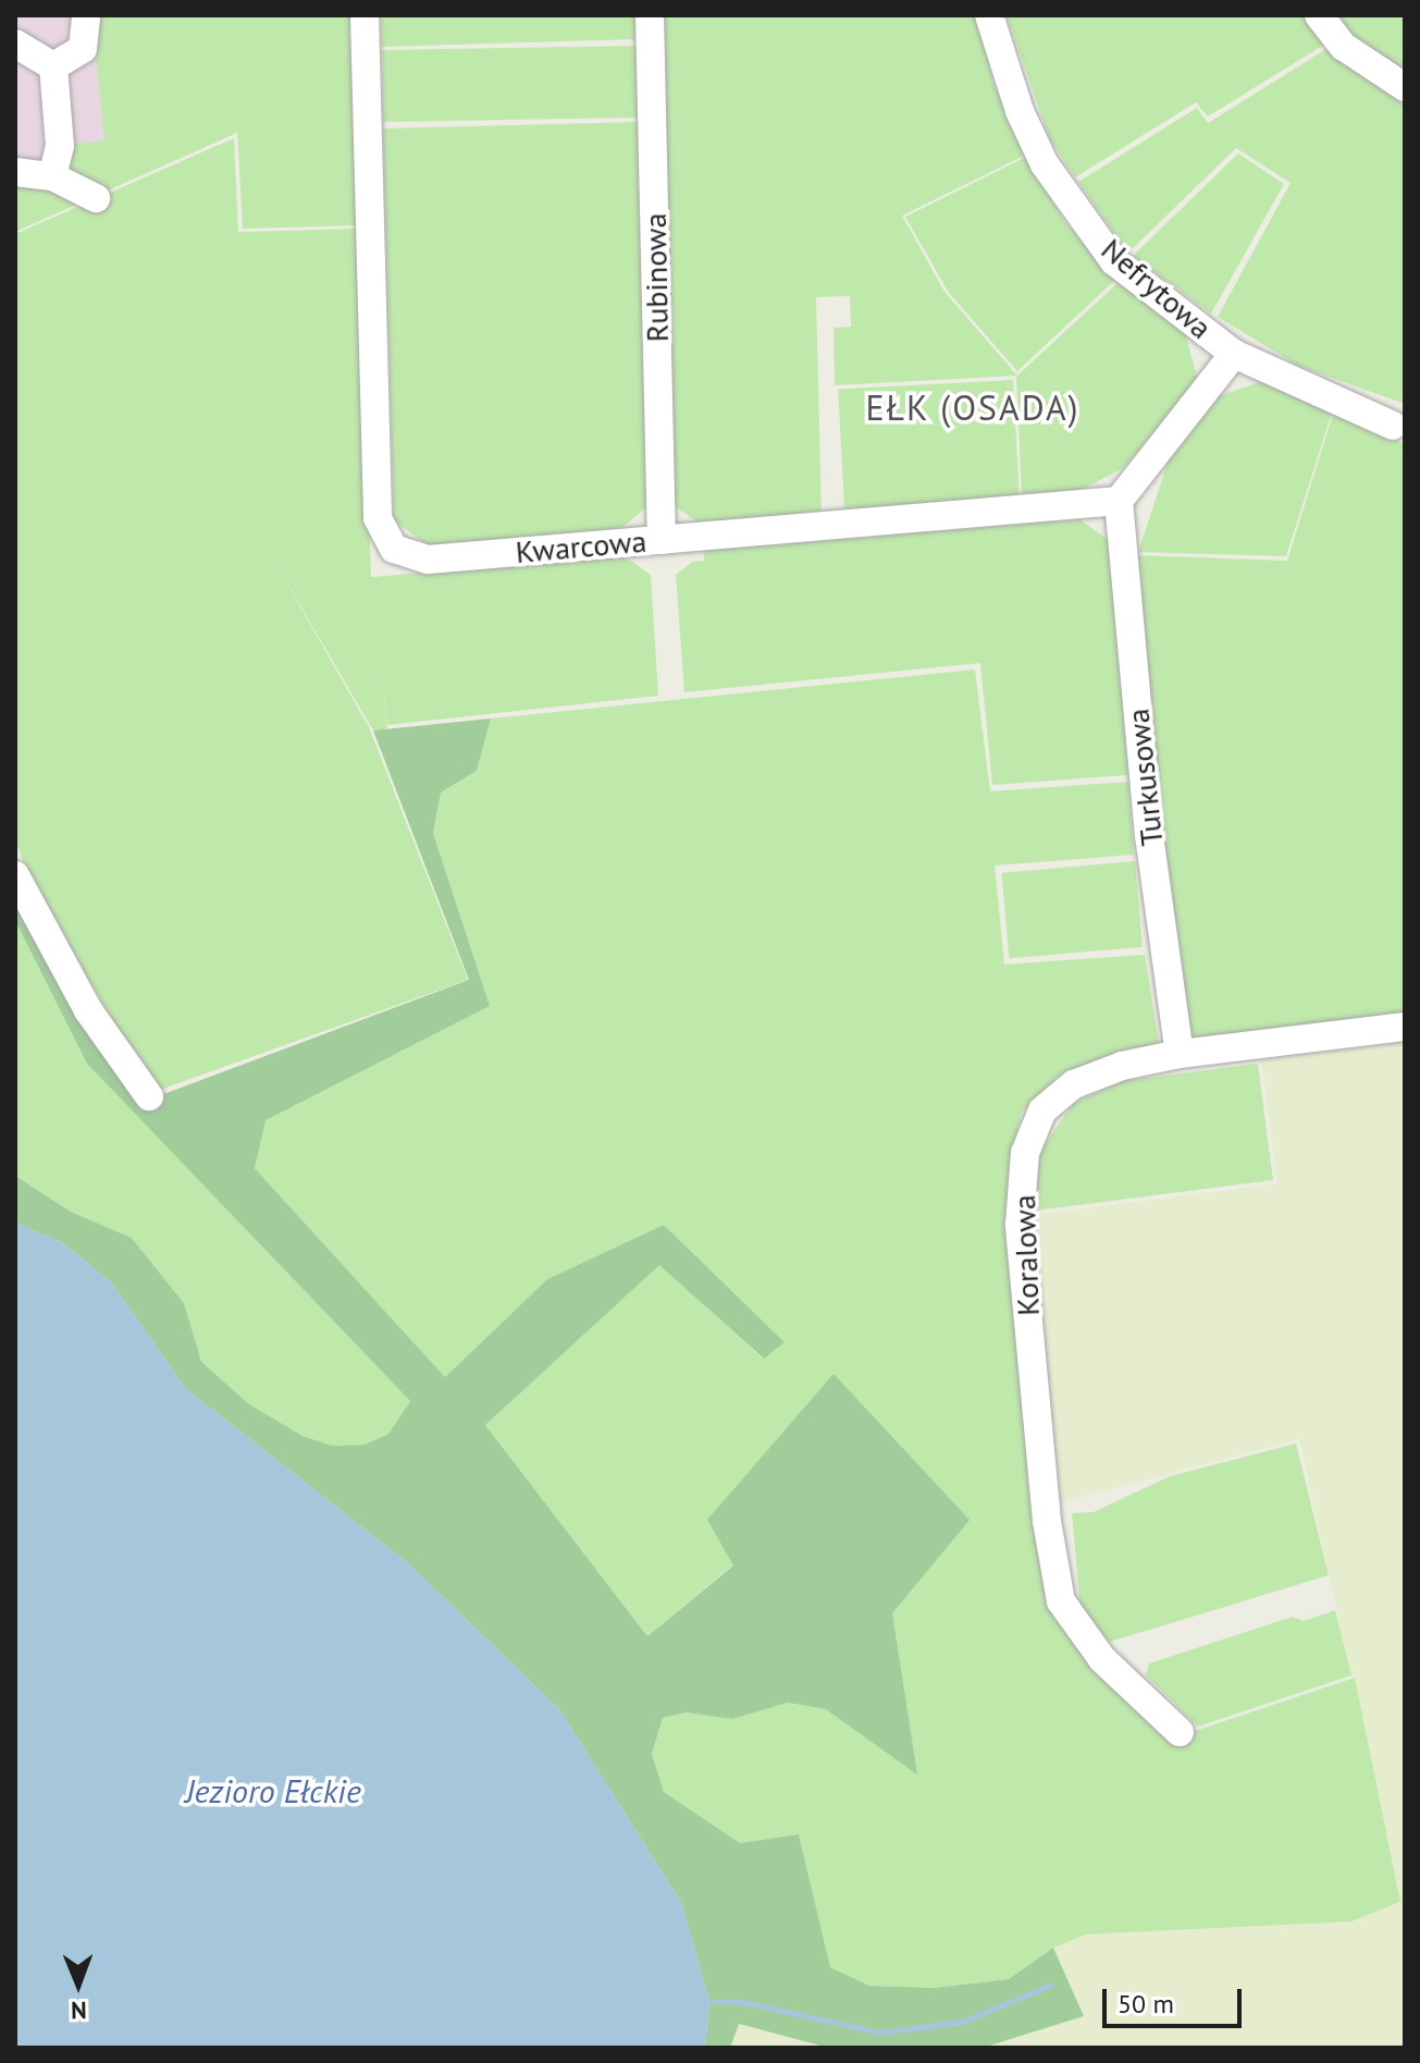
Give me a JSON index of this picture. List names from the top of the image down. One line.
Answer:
{"streets":{"street":["Rubinowa","Nefrytowa","Kwarcowa","Turkusowa","Koralowa"]},"crossings":[["Rubinowa","Kwarcowa"],["Kwarcowa","Turkusowa"],["Turkusowa","Koralowa"]],"districts":["EŁK (OSADA)"],"water":["Jezioro Ełckie"],"scale_bar":"50 m","north":"bottom"}
